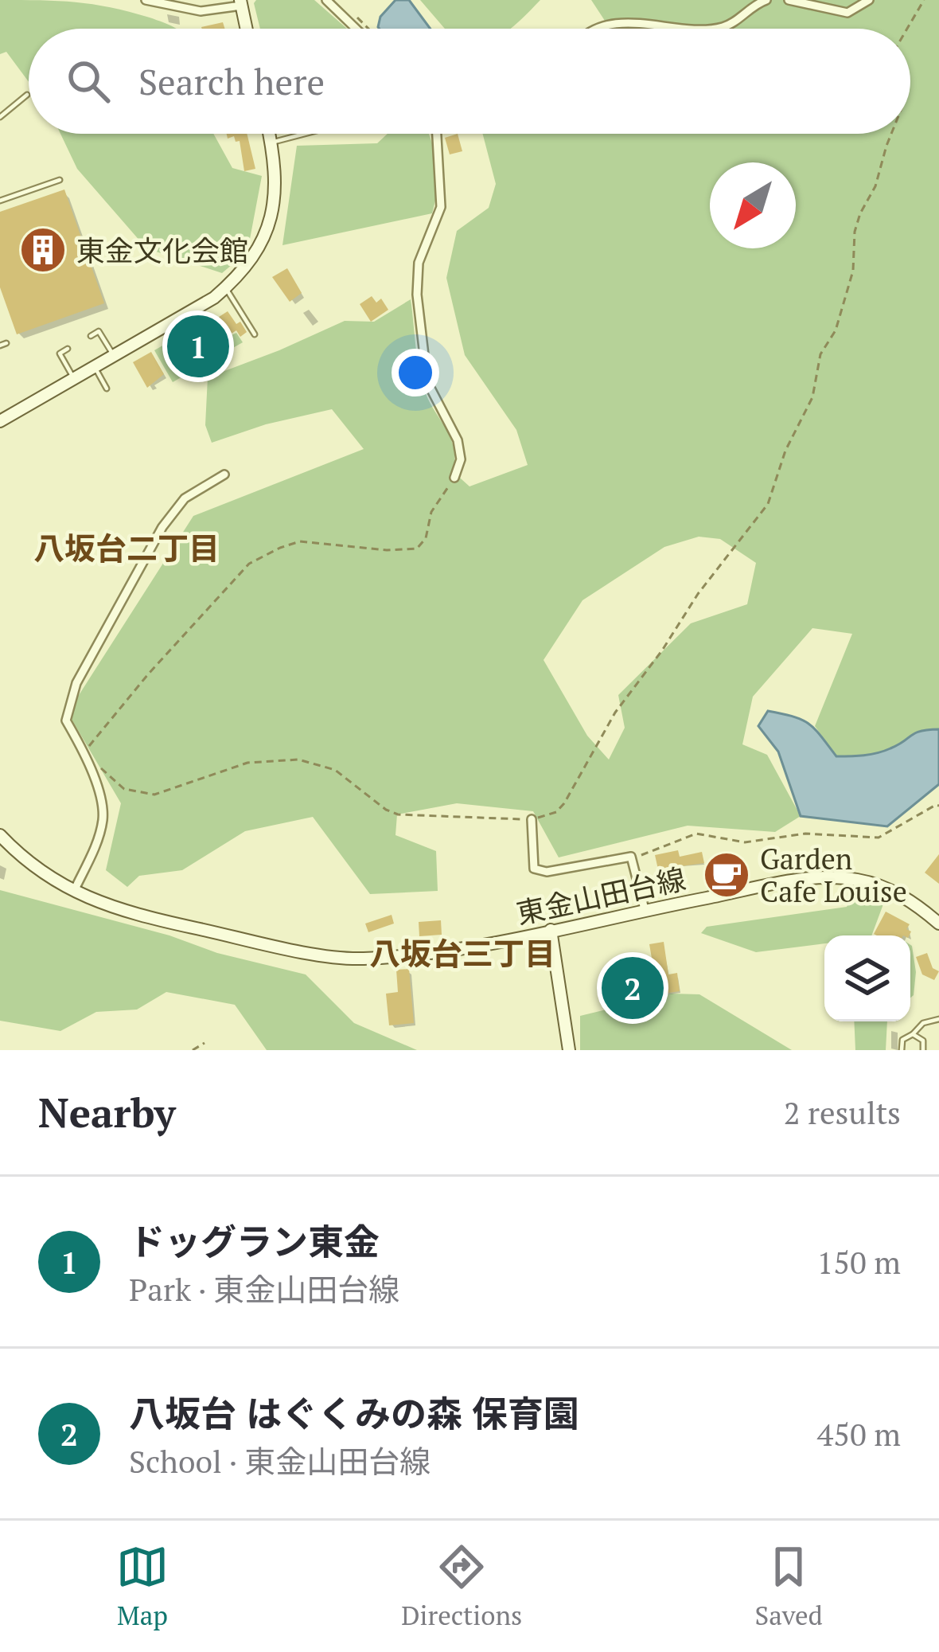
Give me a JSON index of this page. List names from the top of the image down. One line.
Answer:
{"streets":{"main road":["東金山田台線"]},"districts":["八坂台二丁目","八坂台三丁目"],"places":{"building":["東金文化会館"],"cafe":["Garden Cafe Louise"]},"north":"bottom left","page":{"search":"Search here","pins":["1","2"],"heading":["Nearby","2 results"],"list":[{"mark":"1","name":"ドッグラン東金","note":"Park · 東金山田台線","value":"150 m"},{"mark":"2","name":"八坂台 はぐくみの森 保育園","note":"School · 東金山田台線","value":"450 m"}],"nav":["Map","Directions","Saved"]}}
